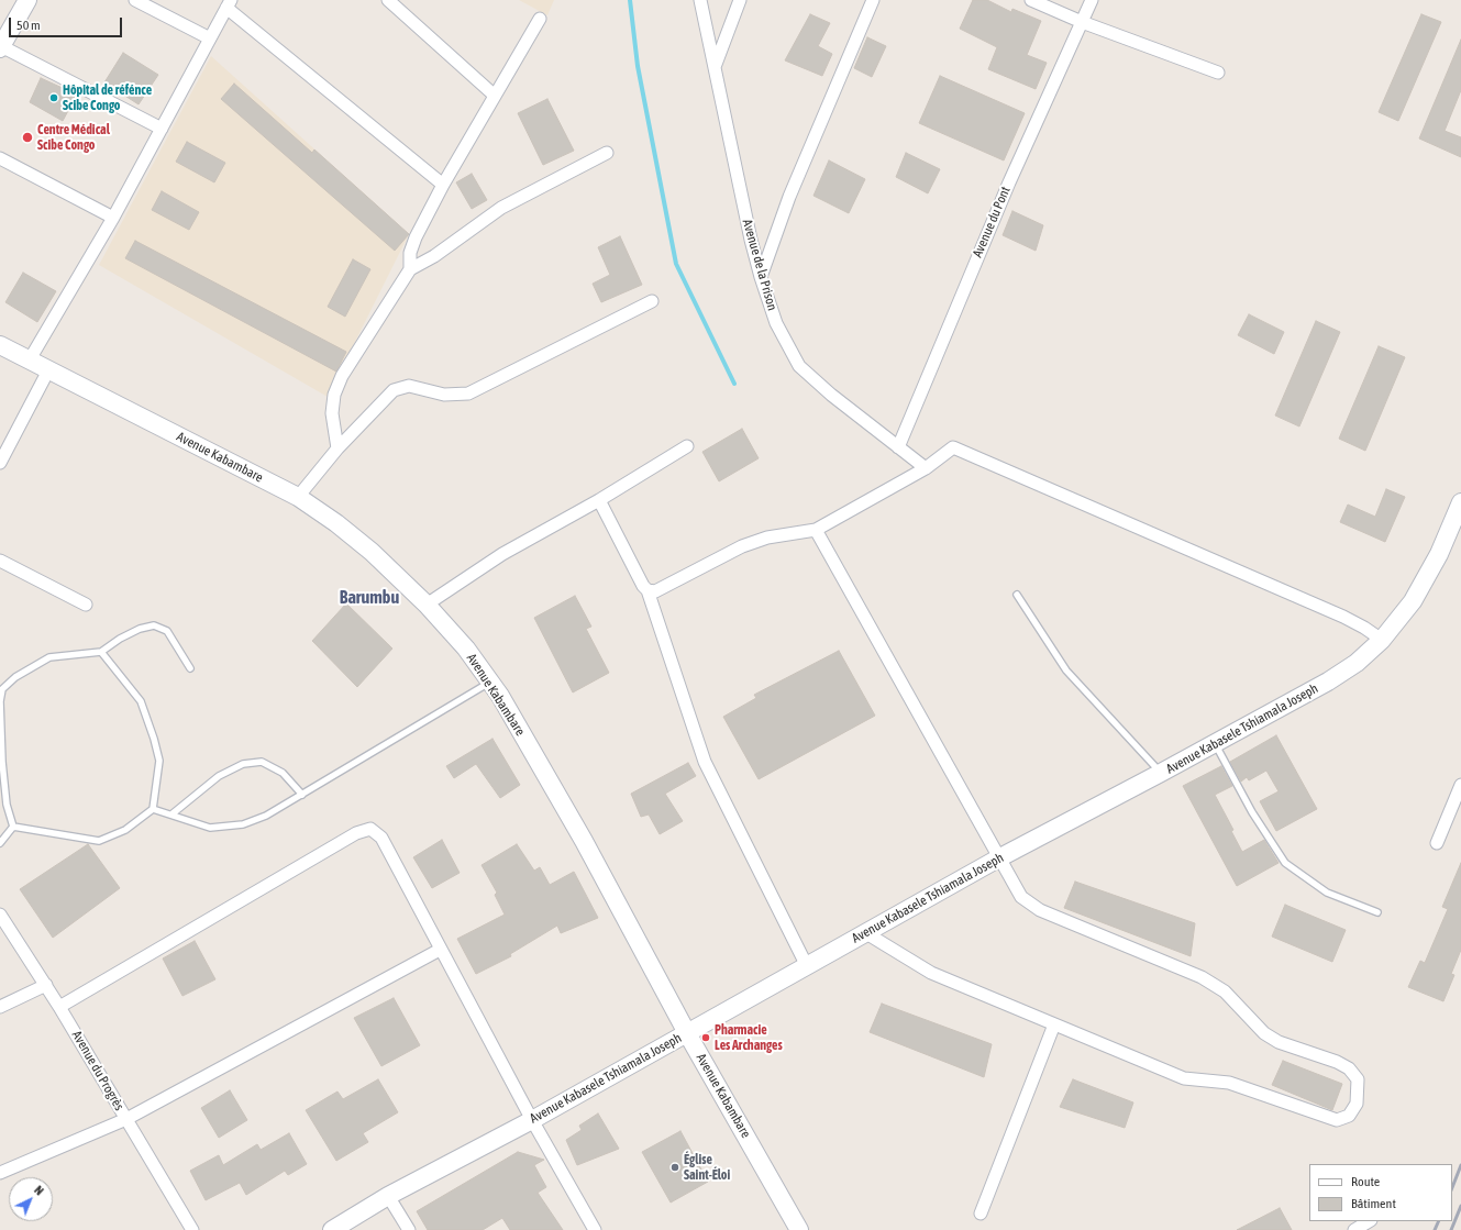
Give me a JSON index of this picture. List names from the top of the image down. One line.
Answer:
{"streets":{"main road":["Avenue Kabambare","Avenue Kabasele Tshiamala Joseph"],"street":["Avenue du Pont","Avenue de la Prison","Avenue du Progrès"]},"crossings":[["Avenue du Pont","Avenue de la Prison"],["Avenue Kabambare","Avenue Kabasele Tshiamala Joseph"]],"districts":["Barumbu"],"places":["Hôpital de réfénce Scibe Congo","Centre Médical Scibe Congo","Pharmacie Les Archanges","Église Saint-Éloi"],"legend":["Route","Bâtiment"],"scale_bar":"50 m","north":"top right"}
